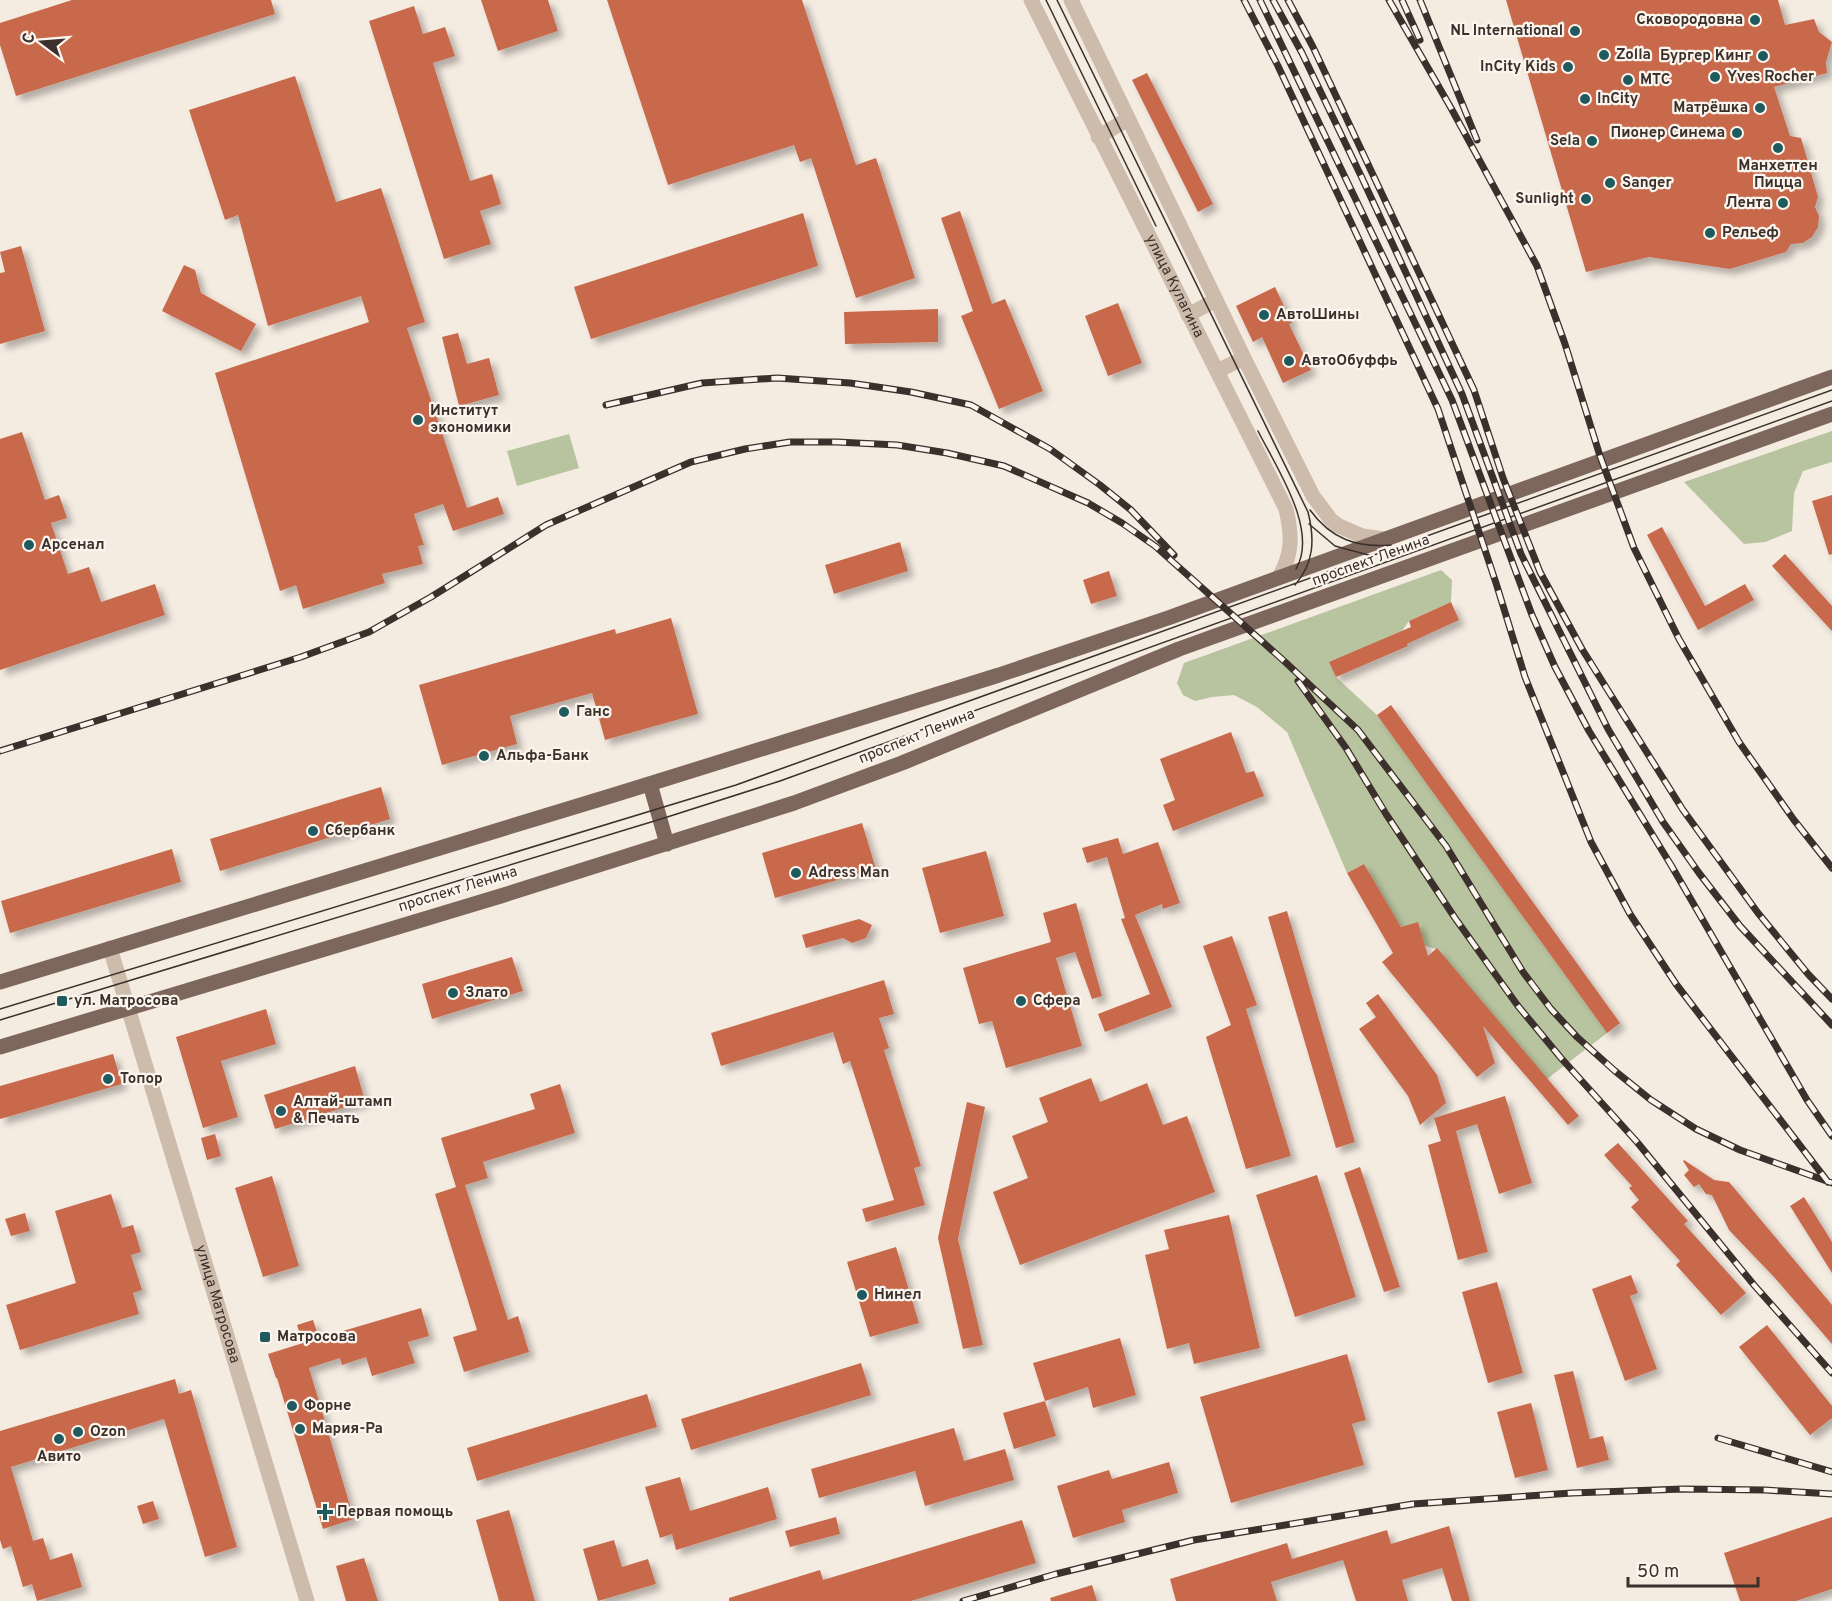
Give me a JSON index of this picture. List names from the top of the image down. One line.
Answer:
{"streets":{"main road":["проспект Ленина"],"street":["улица Кулагина","улица Матросова"]},"crossings":[["улица Кулагина","проспект Ленина"],["проспект Ленина","улица Матросова"]],"places":{"other":["Сковородовна","NL International","Zolla","Бургер Кинг","InCity Kids","Yves Rocher","МТС","InCity","Матрёшка","Пионер Синема","Sela","Манхеттен Пицца","Sanger","Sunlight","Лента","Рельеф","АвтоШины","АвтоОбуффь","Институт экономики","Арсенал","Ганс","Альфа-Банк","Сбербанк","Adress Man","Злато","Сфера","Топор","Алтай-штамп & Печать","Нинел","Форне","Мария-Ра","Ozon","Авито"],"transit":["ул. Матросова","Матросова"],"health":["Первая помощь"]},"scale_bar":"50 m","north":"left"}
